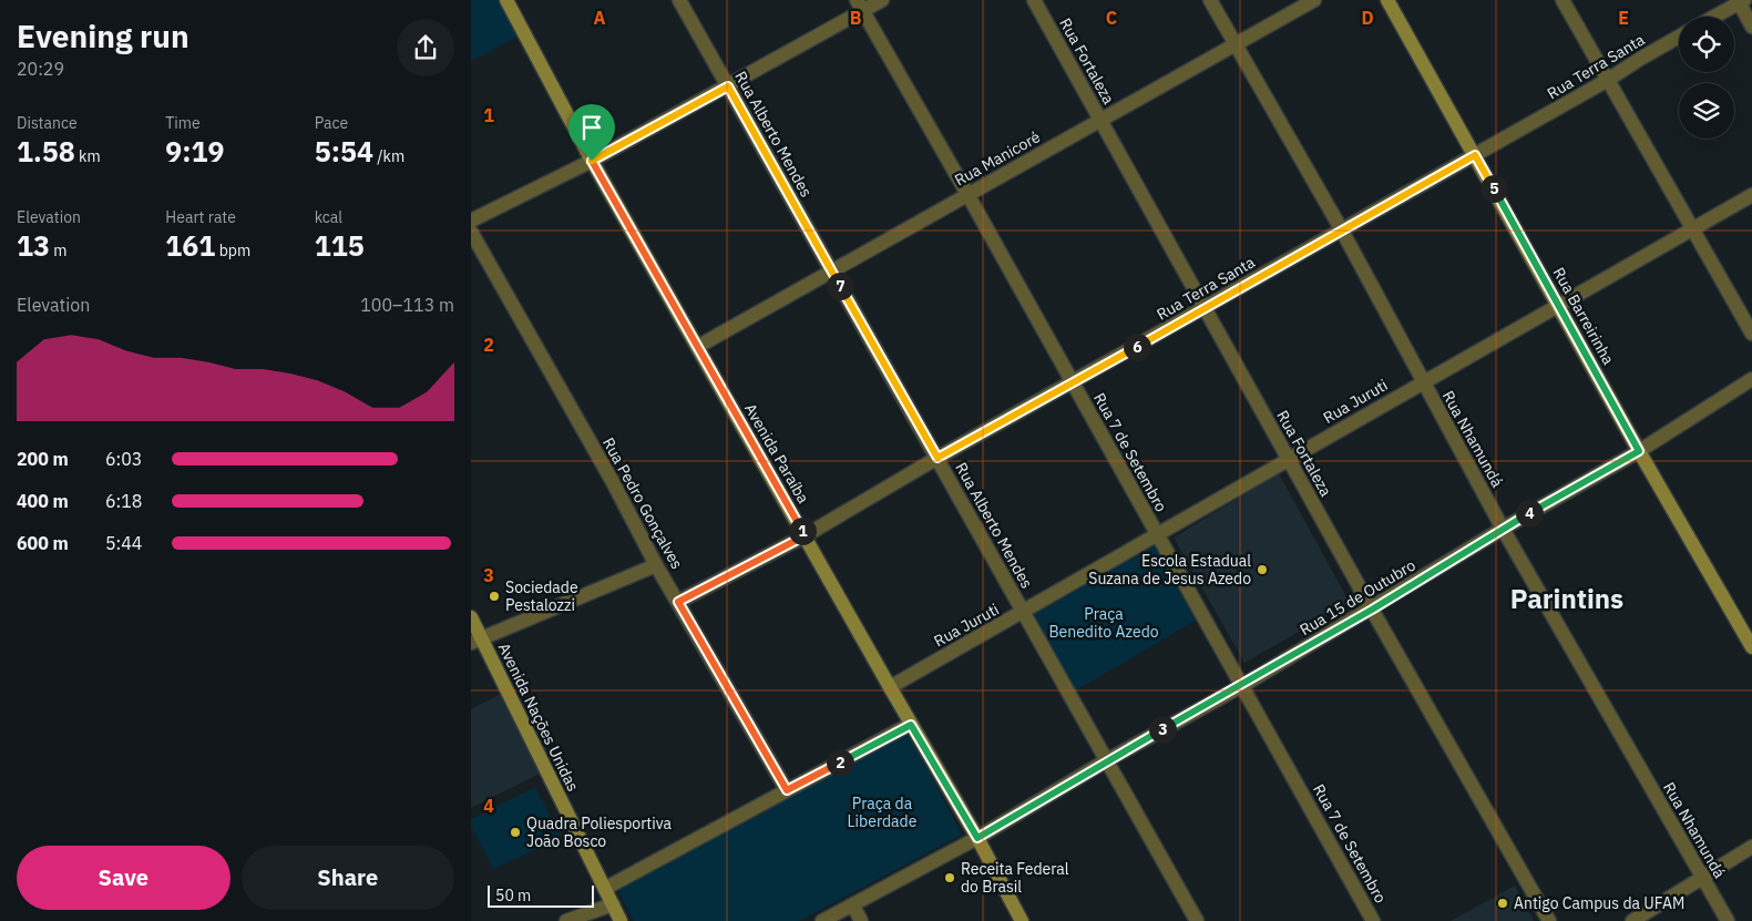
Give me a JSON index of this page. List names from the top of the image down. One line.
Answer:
{"streets":{"street":["Rua Fortaleza","Rua Terra Santa","Rua Alberto Mendes","Rua Manicoré","Rua Barreirinha","Rua Juruti","Rua Nhamundá","Rua 7 de Setembro","Avenida Paraíba","Rua Pedro Gonçalves","Rua 15 de Outubro","Avenida Nações Unidas"]},"crossings":[["Rua Fortaleza","Rua Terra Santa"],["Rua Fortaleza","Rua Manicoré"],["Rua Fortaleza","Rua Juruti"],["Rua Fortaleza","Rua 15 de Outubro"],["Rua Terra Santa","Rua Alberto Mendes"],["Rua Terra Santa","Rua Barreirinha"],["Rua Terra Santa","Rua Nhamundá"],["Rua Terra Santa","Rua 7 de Setembro"],["Rua Terra Santa","Avenida Paraíba"],["Rua Terra Santa","Rua Pedro Gonçalves"],["Rua Alberto Mendes","Rua Manicoré"],["Rua Alberto Mendes","Rua Juruti"],["Rua Alberto Mendes","Rua 15 de Outubro"],["Rua Manicoré","Rua Nhamundá"],["Rua Manicoré","Rua 7 de Setembro"],["Rua Manicoré","Avenida Paraíba"],["Rua Barreirinha","Rua Juruti"],["Rua Barreirinha","Rua 15 de Outubro"],["Rua Juruti","Rua Nhamundá"],["Rua Juruti","Rua 7 de Setembro"],["Rua Juruti","Avenida Paraíba"],["Rua Nhamundá","Rua 15 de Outubro"],["Rua 7 de Setembro","Rua 15 de Outubro"],["Avenida Paraíba","Rua 15 de Outubro"]],"districts":["Parintins"],"parks":["Praça Benedito Azedo","Praça da Liberdade"],"places":["Escola Estadual Suzana de Jesus Azedo","Sociedade Pestalozzi","Quadra Poliesportiva João Bosco","Receita Federal do Brasil","Antigo Campus da UFAM"],"scale_bar":"50 m","page":{"heading":["Evening run","20:29"],"stats":[["Distance","1.58 km"],["Time","9:19"],["Pace","5:54 /km"],["Elevation","13 m"],["Heart rate","161 bpm"],["kcal","115"]],"pins":["5","7","6","4","1","3","2"],"chart":["Elevation","100–113 m"],"list":[{"name":"200 m","note":"6:03"},{"name":"400 m","note":"6:18"},{"name":"600 m","note":"5:44"}],"buttons":["Save","Share"],"scale":"50 m"},"grid":{"columns":["A","B","C","D","E"],"rows":["1","2","3","4"]}}
